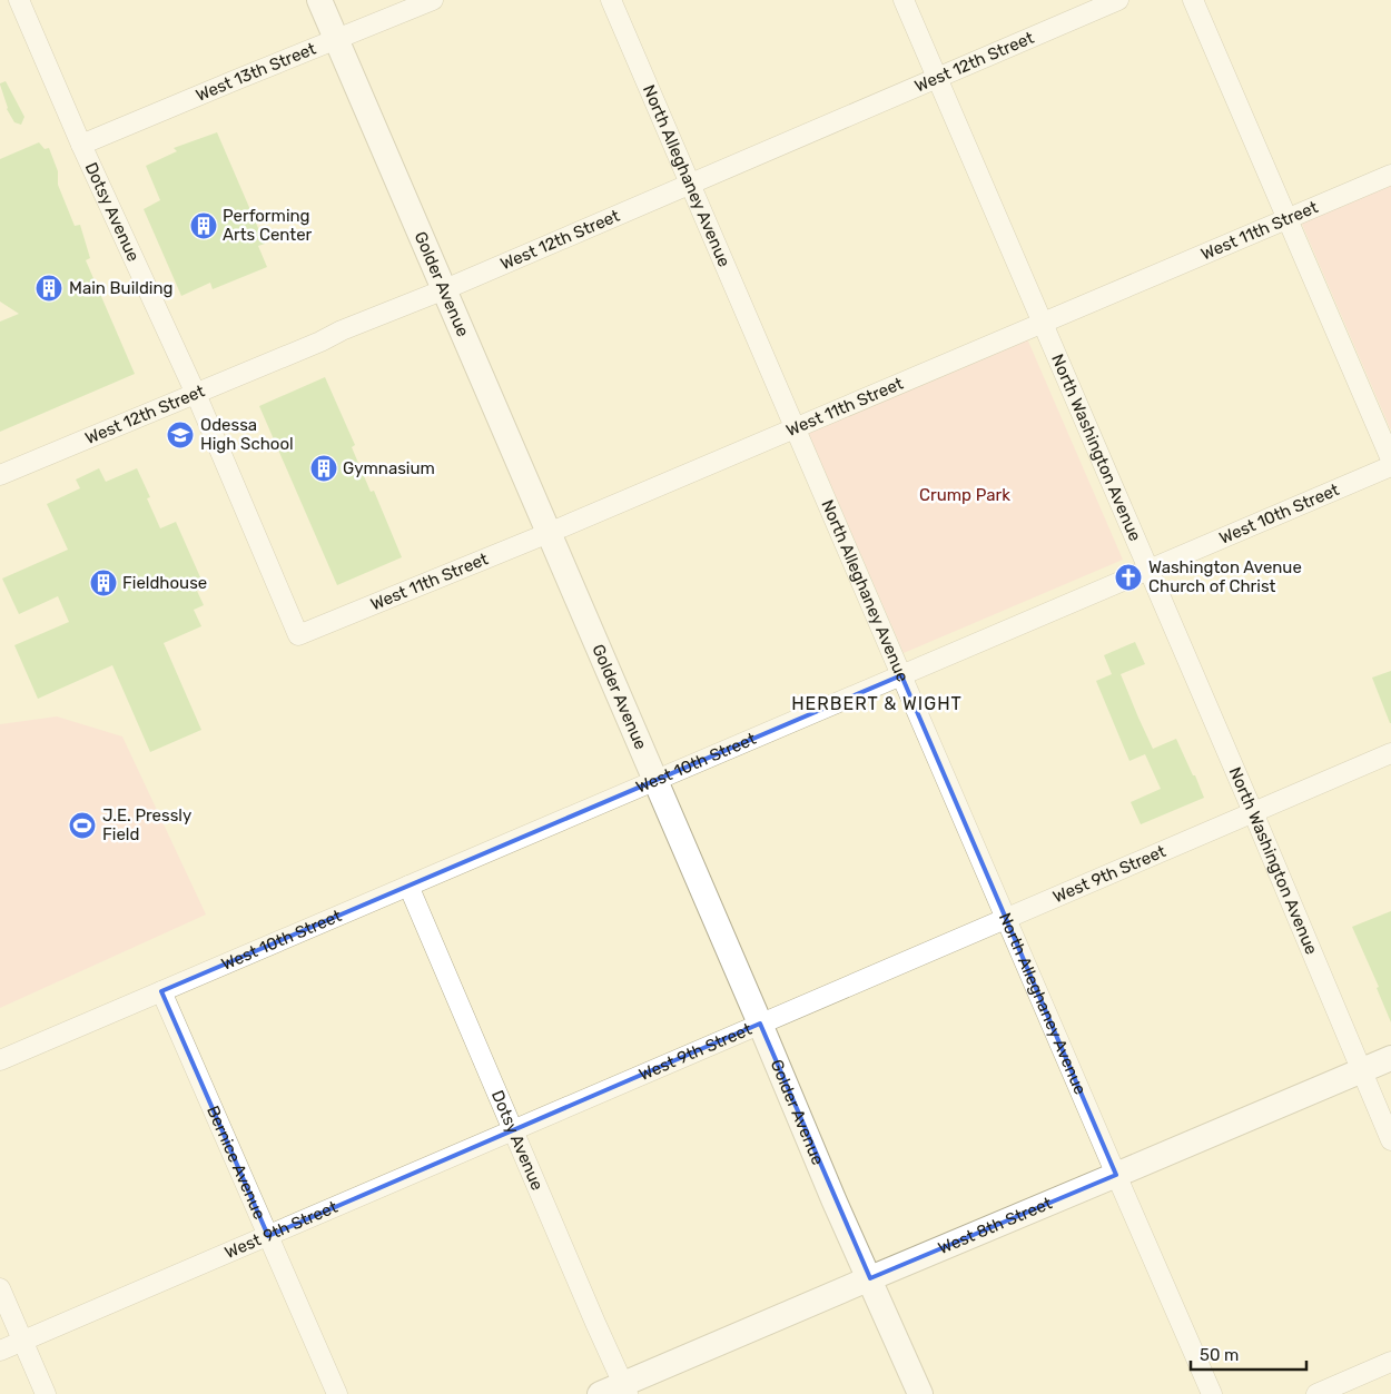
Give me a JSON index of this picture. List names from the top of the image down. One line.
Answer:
{"streets":{"main road":["Golder Avenue","West 8th Street"],"street":["West 12th Street","West 13th Street","North Alleghaney Avenue","Dotsy Avenue","West 11th Street","North Washington Avenue","West 10th Street","West 9th Street","Bernice Avenue"]},"crossings":[["West 12th Street","North Alleghaney Avenue"],["West 12th Street","Dotsy Avenue"],["West 12th Street","Golder Avenue"],["West 12th Street","North Washington Avenue"],["West 13th Street","Dotsy Avenue"],["West 13th Street","Golder Avenue"],["North Alleghaney Avenue","West 11th Street"],["North Alleghaney Avenue","West 10th Street"],["North Alleghaney Avenue","West 9th Street"],["North Alleghaney Avenue","West 8th Street"],["Dotsy Avenue","West 11th Street"],["Dotsy Avenue","West 10th Street"],["Dotsy Avenue","West 9th Street"],["Dotsy Avenue","West 8th Street"],["West 11th Street","Golder Avenue"],["West 11th Street","North Washington Avenue"],["Golder Avenue","West 10th Street"],["Golder Avenue","West 9th Street"],["Golder Avenue","West 8th Street"],["North Washington Avenue","West 10th Street"],["North Washington Avenue","West 9th Street"],["North Washington Avenue","West 8th Street"],["West 10th Street","Bernice Avenue"],["West 9th Street","Bernice Avenue"]],"districts":["HERBERT & WIGHT"],"parks":["Crump Park"],"places":{"building":["Performing Arts Center","Main Building","Gymnasium","Fieldhouse"],"school or university":["Odessa High School"],"church":["Washington Avenue Church of Christ"],"sports":["J.E. Pressly Field"]},"scale_bar":"50 m"}
